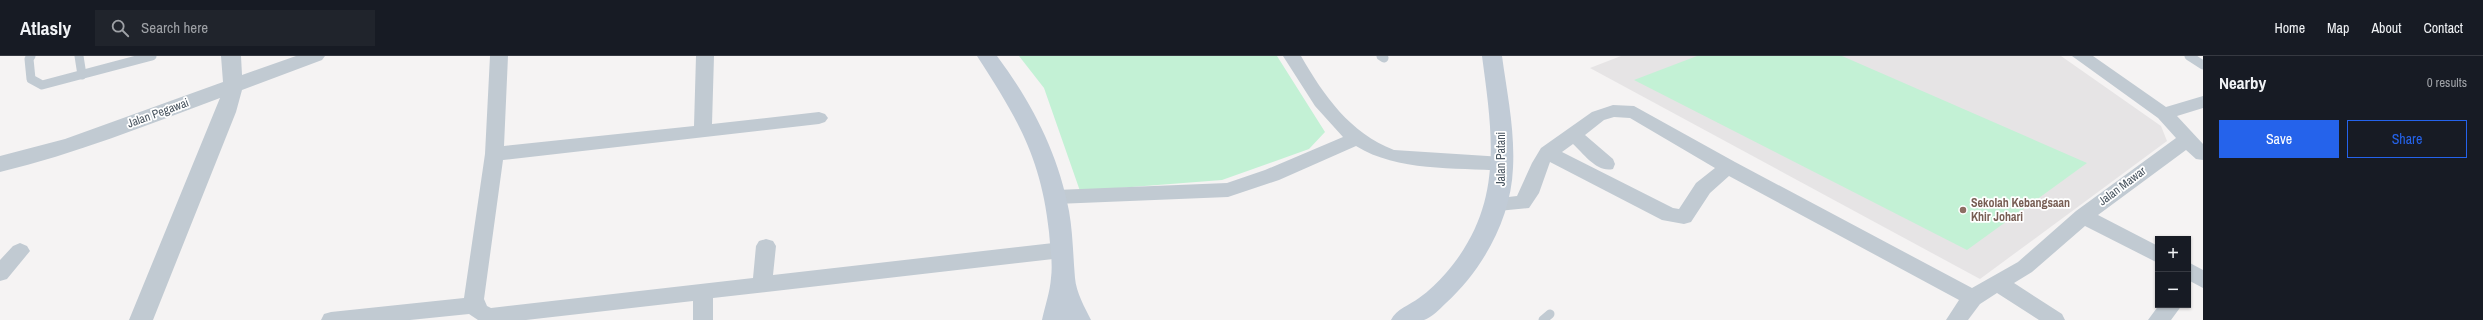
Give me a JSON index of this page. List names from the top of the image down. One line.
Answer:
{"streets":{"main road":["Jalan Patani"],"street":["Jalan Pegawai","Jalan Mawar"]},"places":["Sekolah Kebangsaan Khir Johari"],"page":{"header":"Atlasly","search":"Search here","nav":["Home","Map","About","Contact"],"heading":["Nearby","0 results"],"buttons":["Save","Share"],"map_buttons":["+","−"]}}
